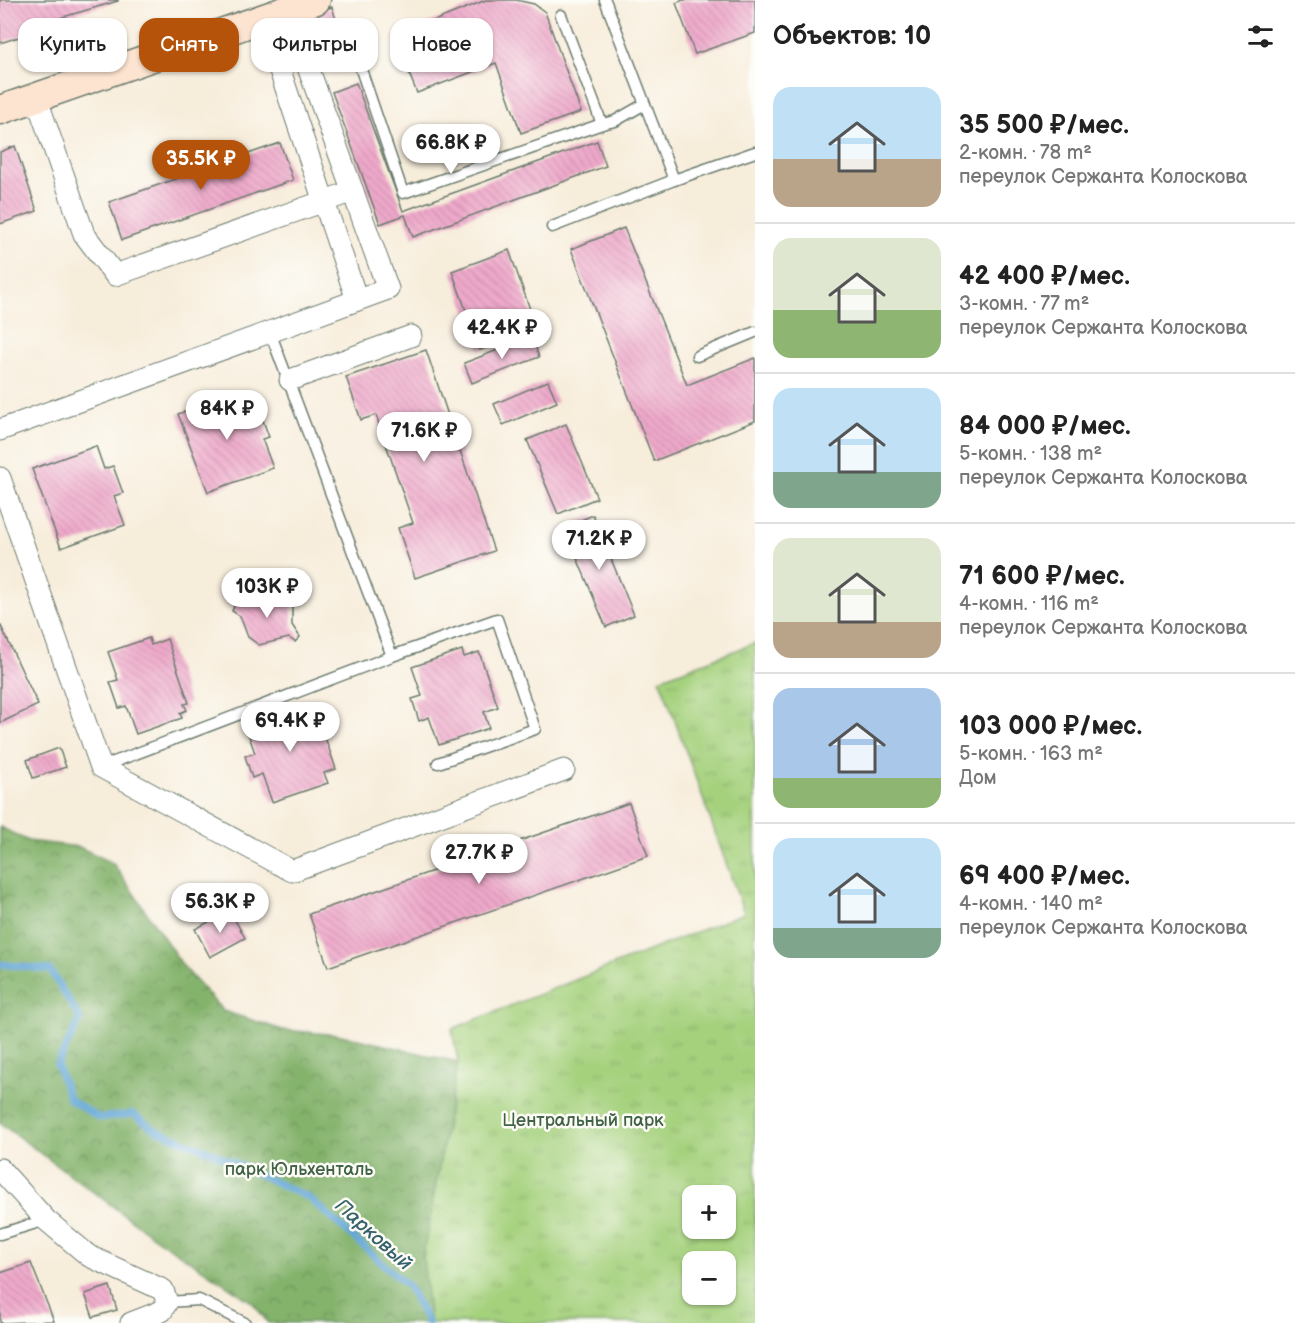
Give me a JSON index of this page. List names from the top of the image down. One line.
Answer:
{"water":["Парковый"],"parks":["Центральный парк","парк Юльхенталь"],"page":{"heading":"Объектов: 10","chip":["Купить","Снять","Фильтры","Новое"],"list":[{"name":"35 500 ₽/мес.","note":"2-комн. · 78 m² · переулок Сержанта Колоскова"},{"name":"42 400 ₽/мес.","note":"3-комн. · 77 m² · переулок Сержанта Колоскова"},{"name":"84 000 ₽/мес.","note":"5-комн. · 138 m² · переулок Сержанта Колоскова"},{"name":"71 600 ₽/мес.","note":"4-комн. · 116 m² · переулок Сержанта Колоскова"},{"name":"103 000 ₽/мес.","note":"5-комн. · 163 m² · Дом"},{"name":"69 400 ₽/мес.","note":"4-комн. · 140 m² · переулок Сержанта Колоскова"}],"price":["66.8K ₽","35.5K ₽","42.4K ₽","84K ₽","71.6K ₽","71.2K ₽","103K ₽","69.4K ₽","27.7K ₽","56.3K ₽"],"map_buttons":["+","−"]}}
